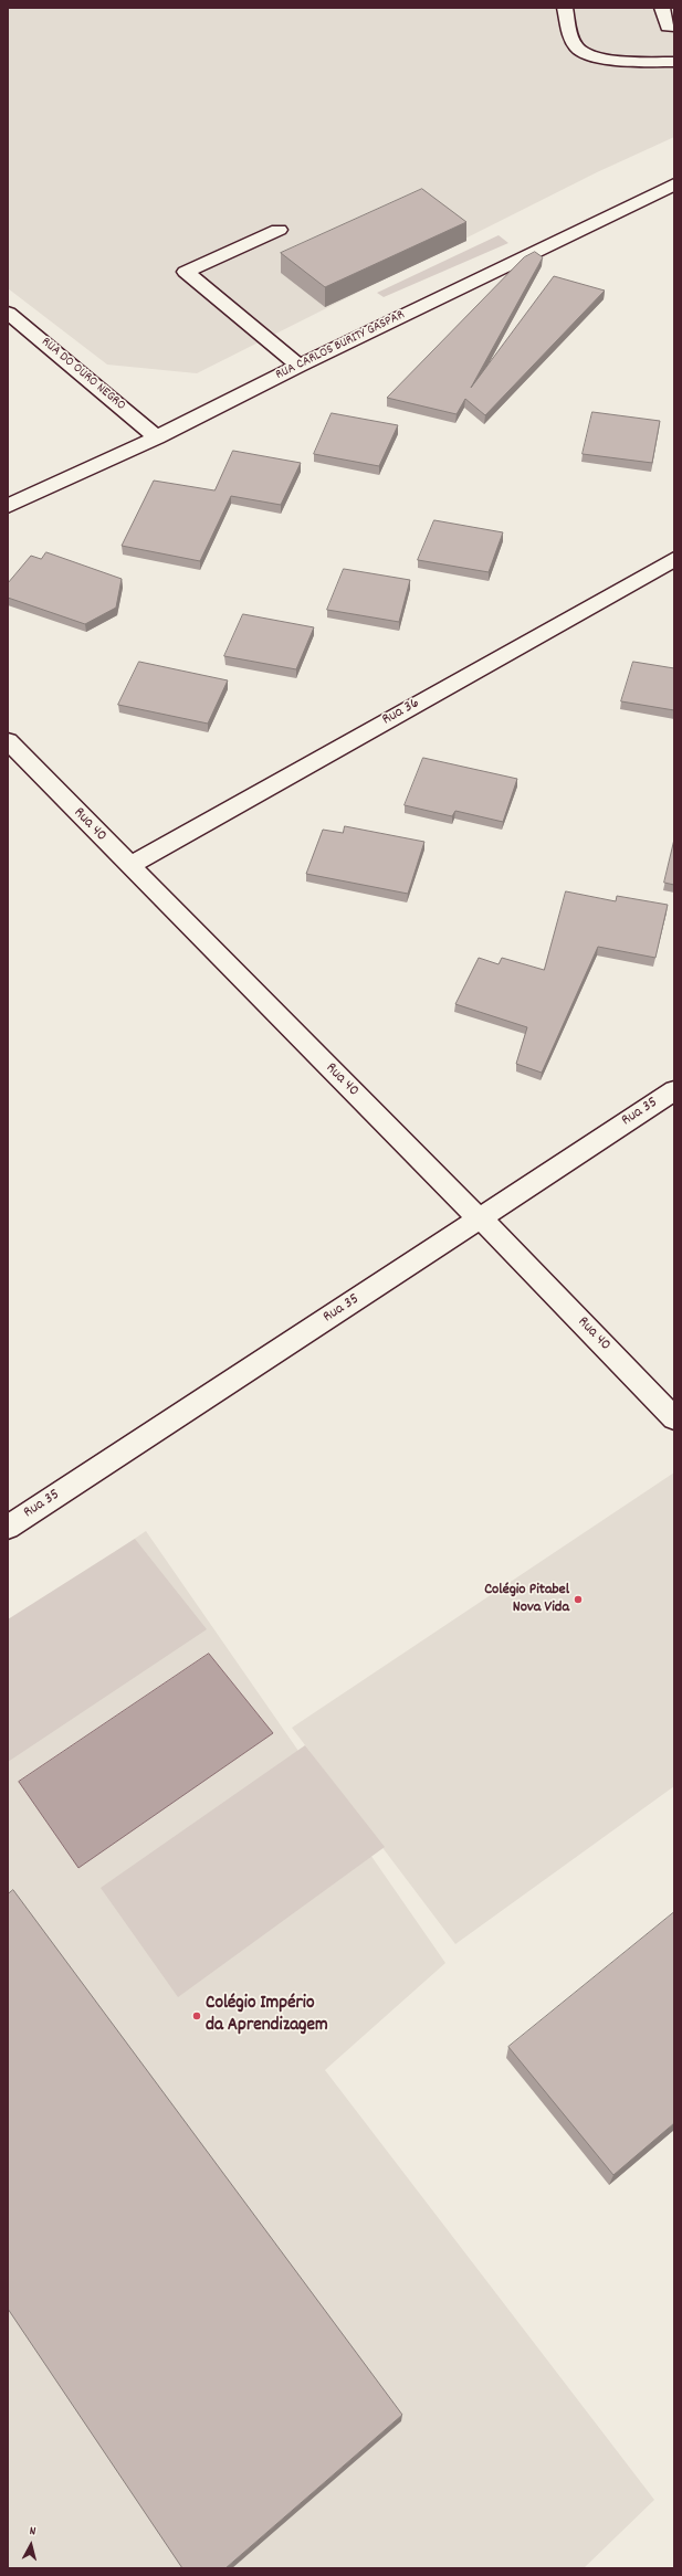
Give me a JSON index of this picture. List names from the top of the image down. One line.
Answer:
{"streets":{"street":["RUA CARLOS BURITY GASPAR","RUA DO OURO NEGRO","Rua 36","Rua 40","Rua 35"]},"crossings":[["RUA CARLOS BURITY GASPAR","RUA DO OURO NEGRO"],["Rua 36","Rua 40"],["Rua 40","Rua 35"]],"places":["Colégio Pitabel Nova Vida","Colégio Império da Aprendizagem"],"north":"top"}
